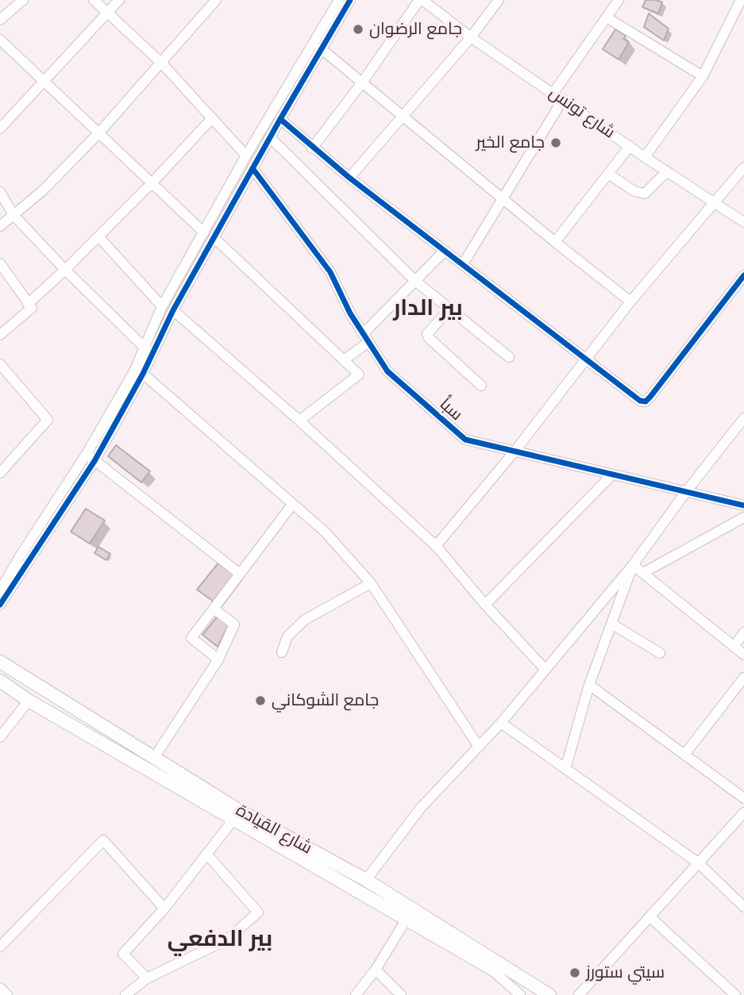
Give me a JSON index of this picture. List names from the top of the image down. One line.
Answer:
{"streets":{"main road":["شارع القيادة"],"street":["شارع تونس","سبأ"]},"districts":["بير الدار","بير الدفعي"],"places":["جامع الرضوان","جامع الخير","جامع الشوكاني","سيتي ستورز"]}
